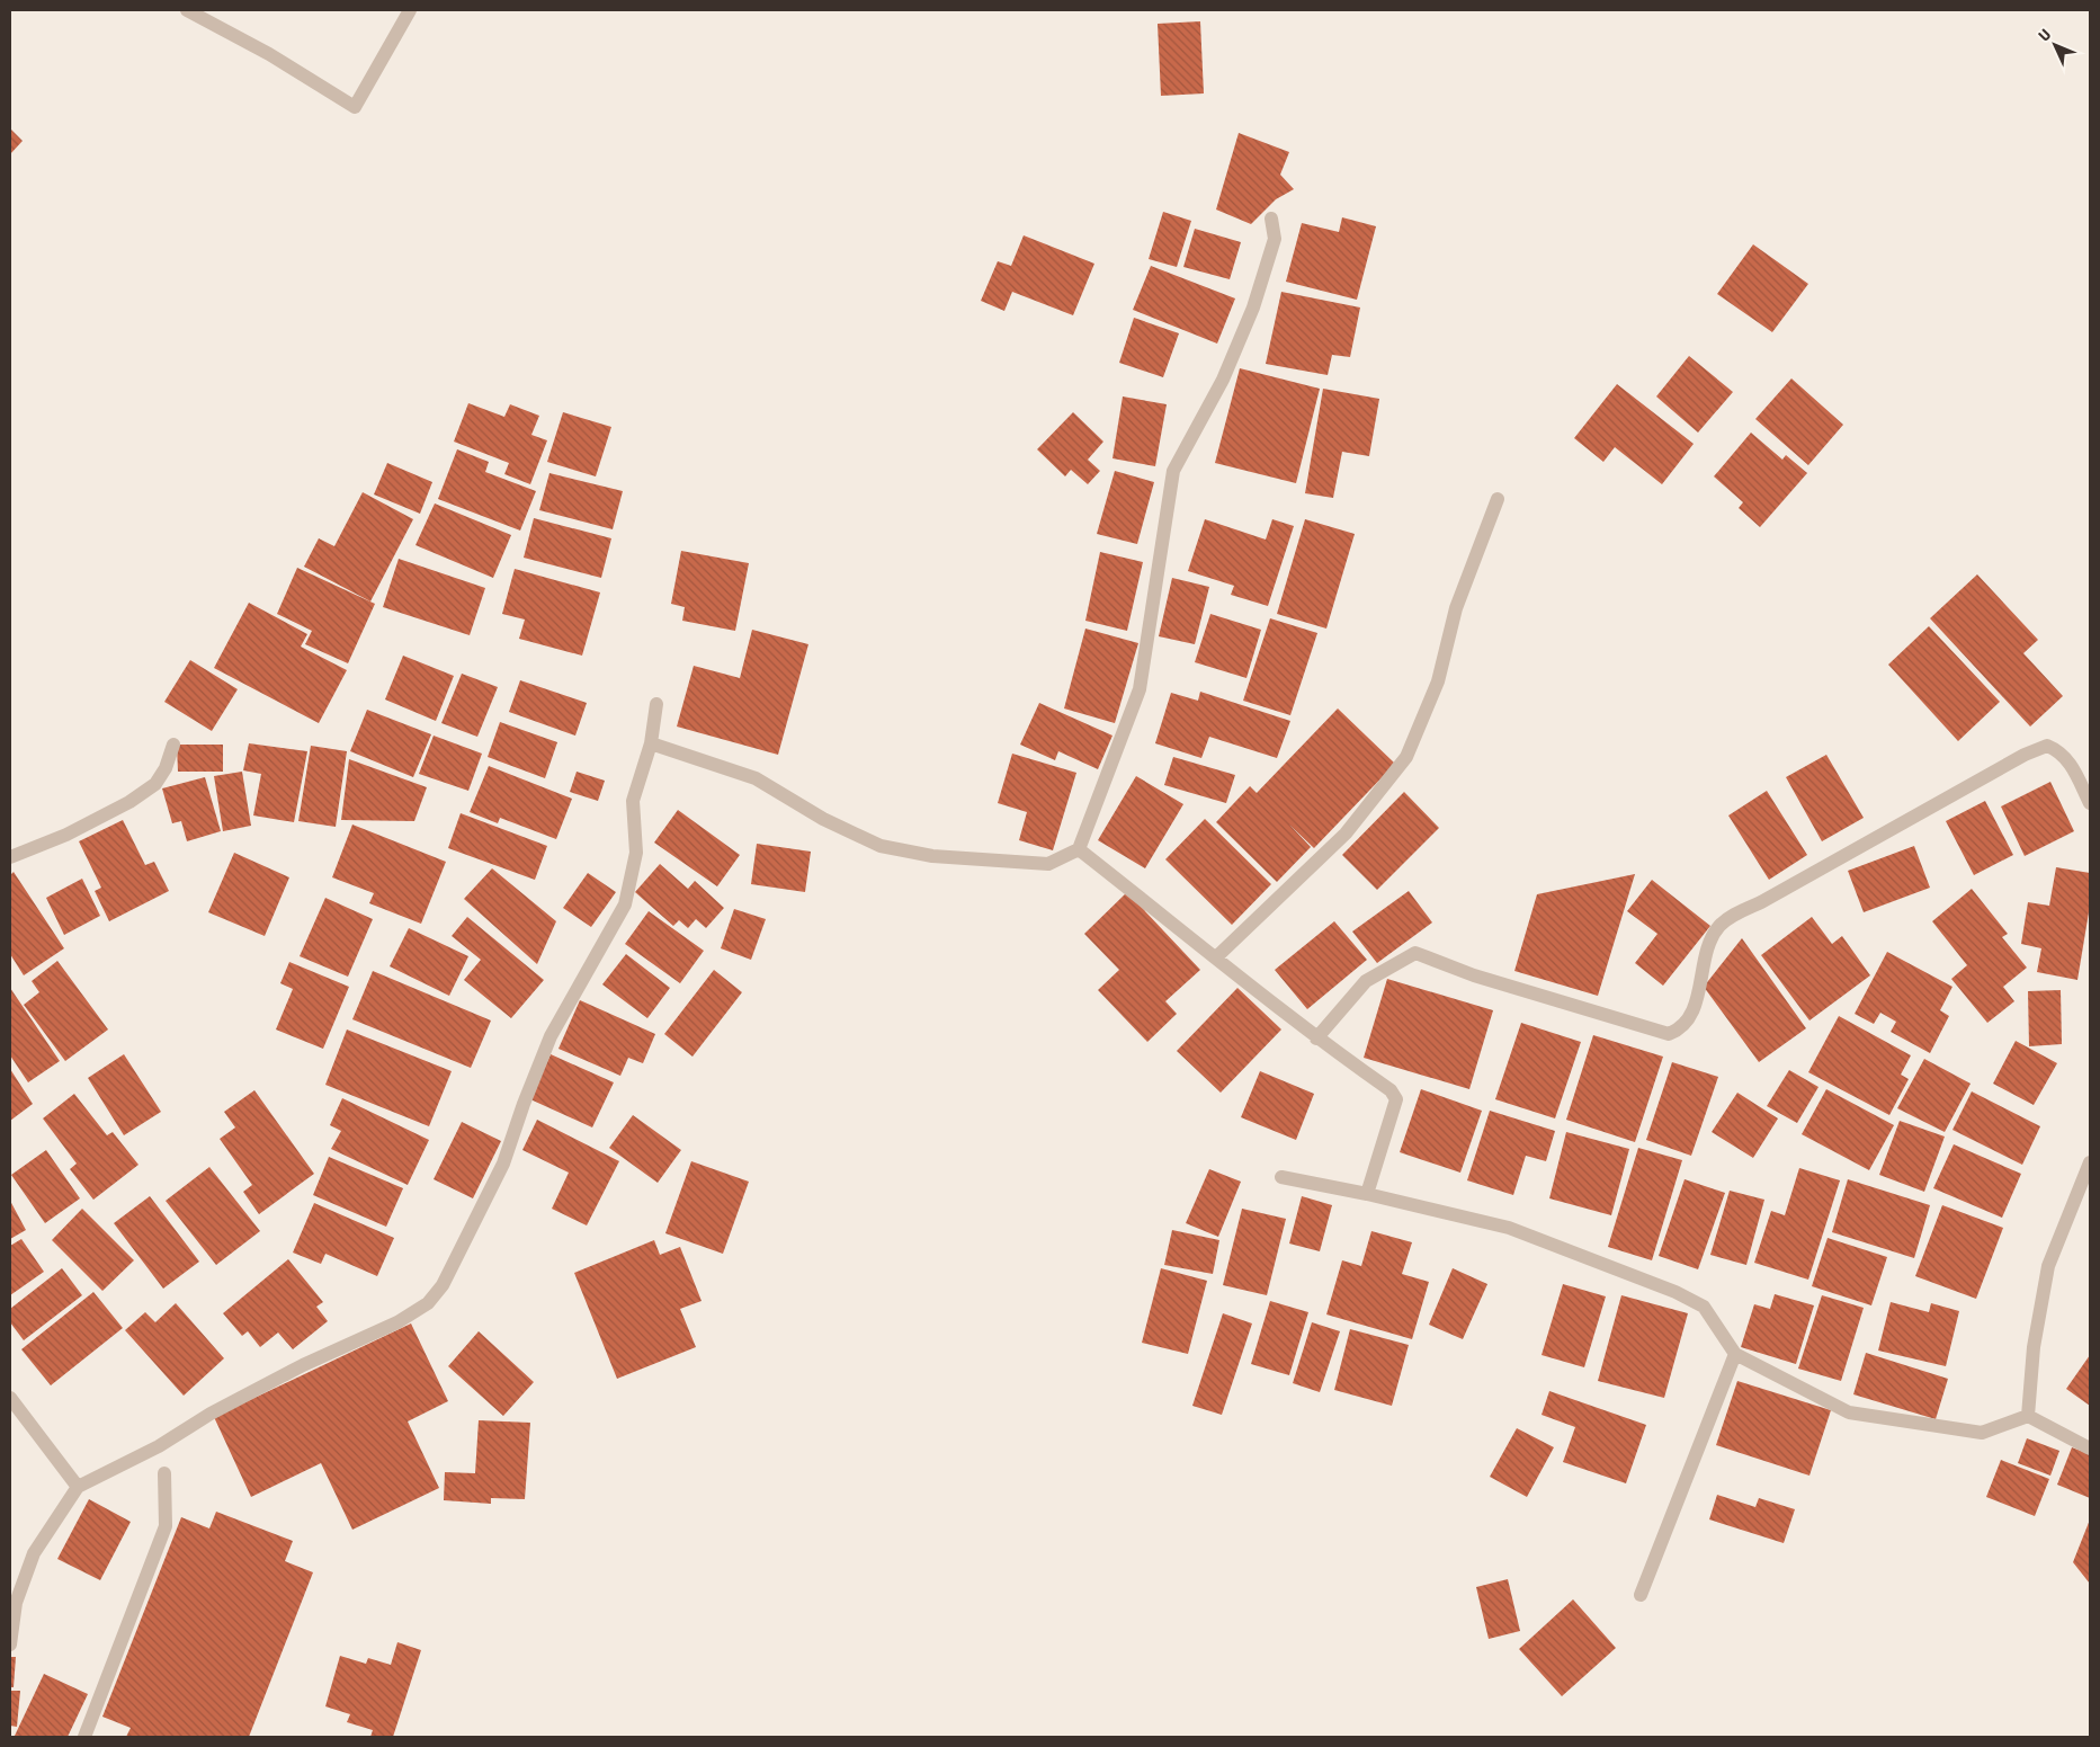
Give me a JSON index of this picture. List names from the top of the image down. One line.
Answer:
{"north":"top left"}
